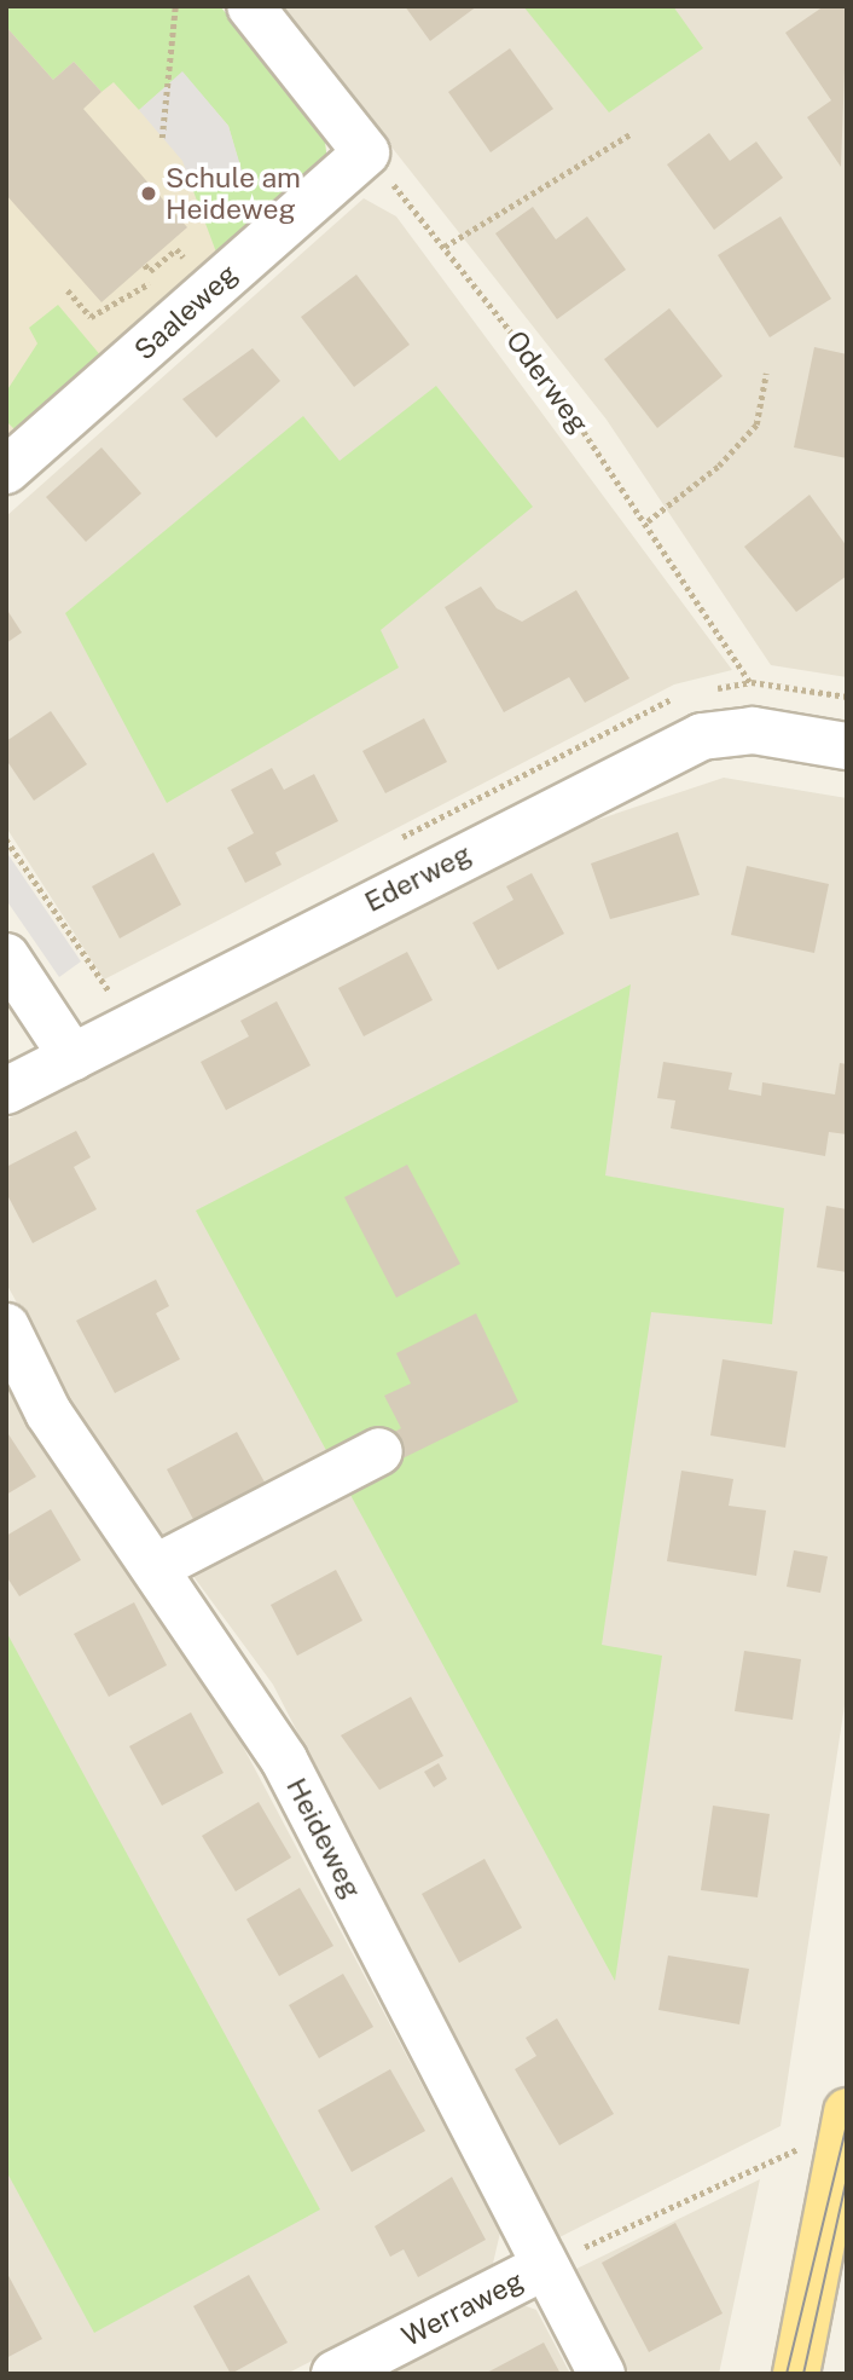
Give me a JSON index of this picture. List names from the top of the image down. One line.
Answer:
{"streets":{"street":["Saaleweg","Ederweg","Heideweg","Werraweg"],"path":["Oderweg"]},"crossings":[["Saaleweg","Oderweg"],["Oderweg","Ederweg"],["Heideweg","Werraweg"]],"places":["Schule am Heideweg"]}
